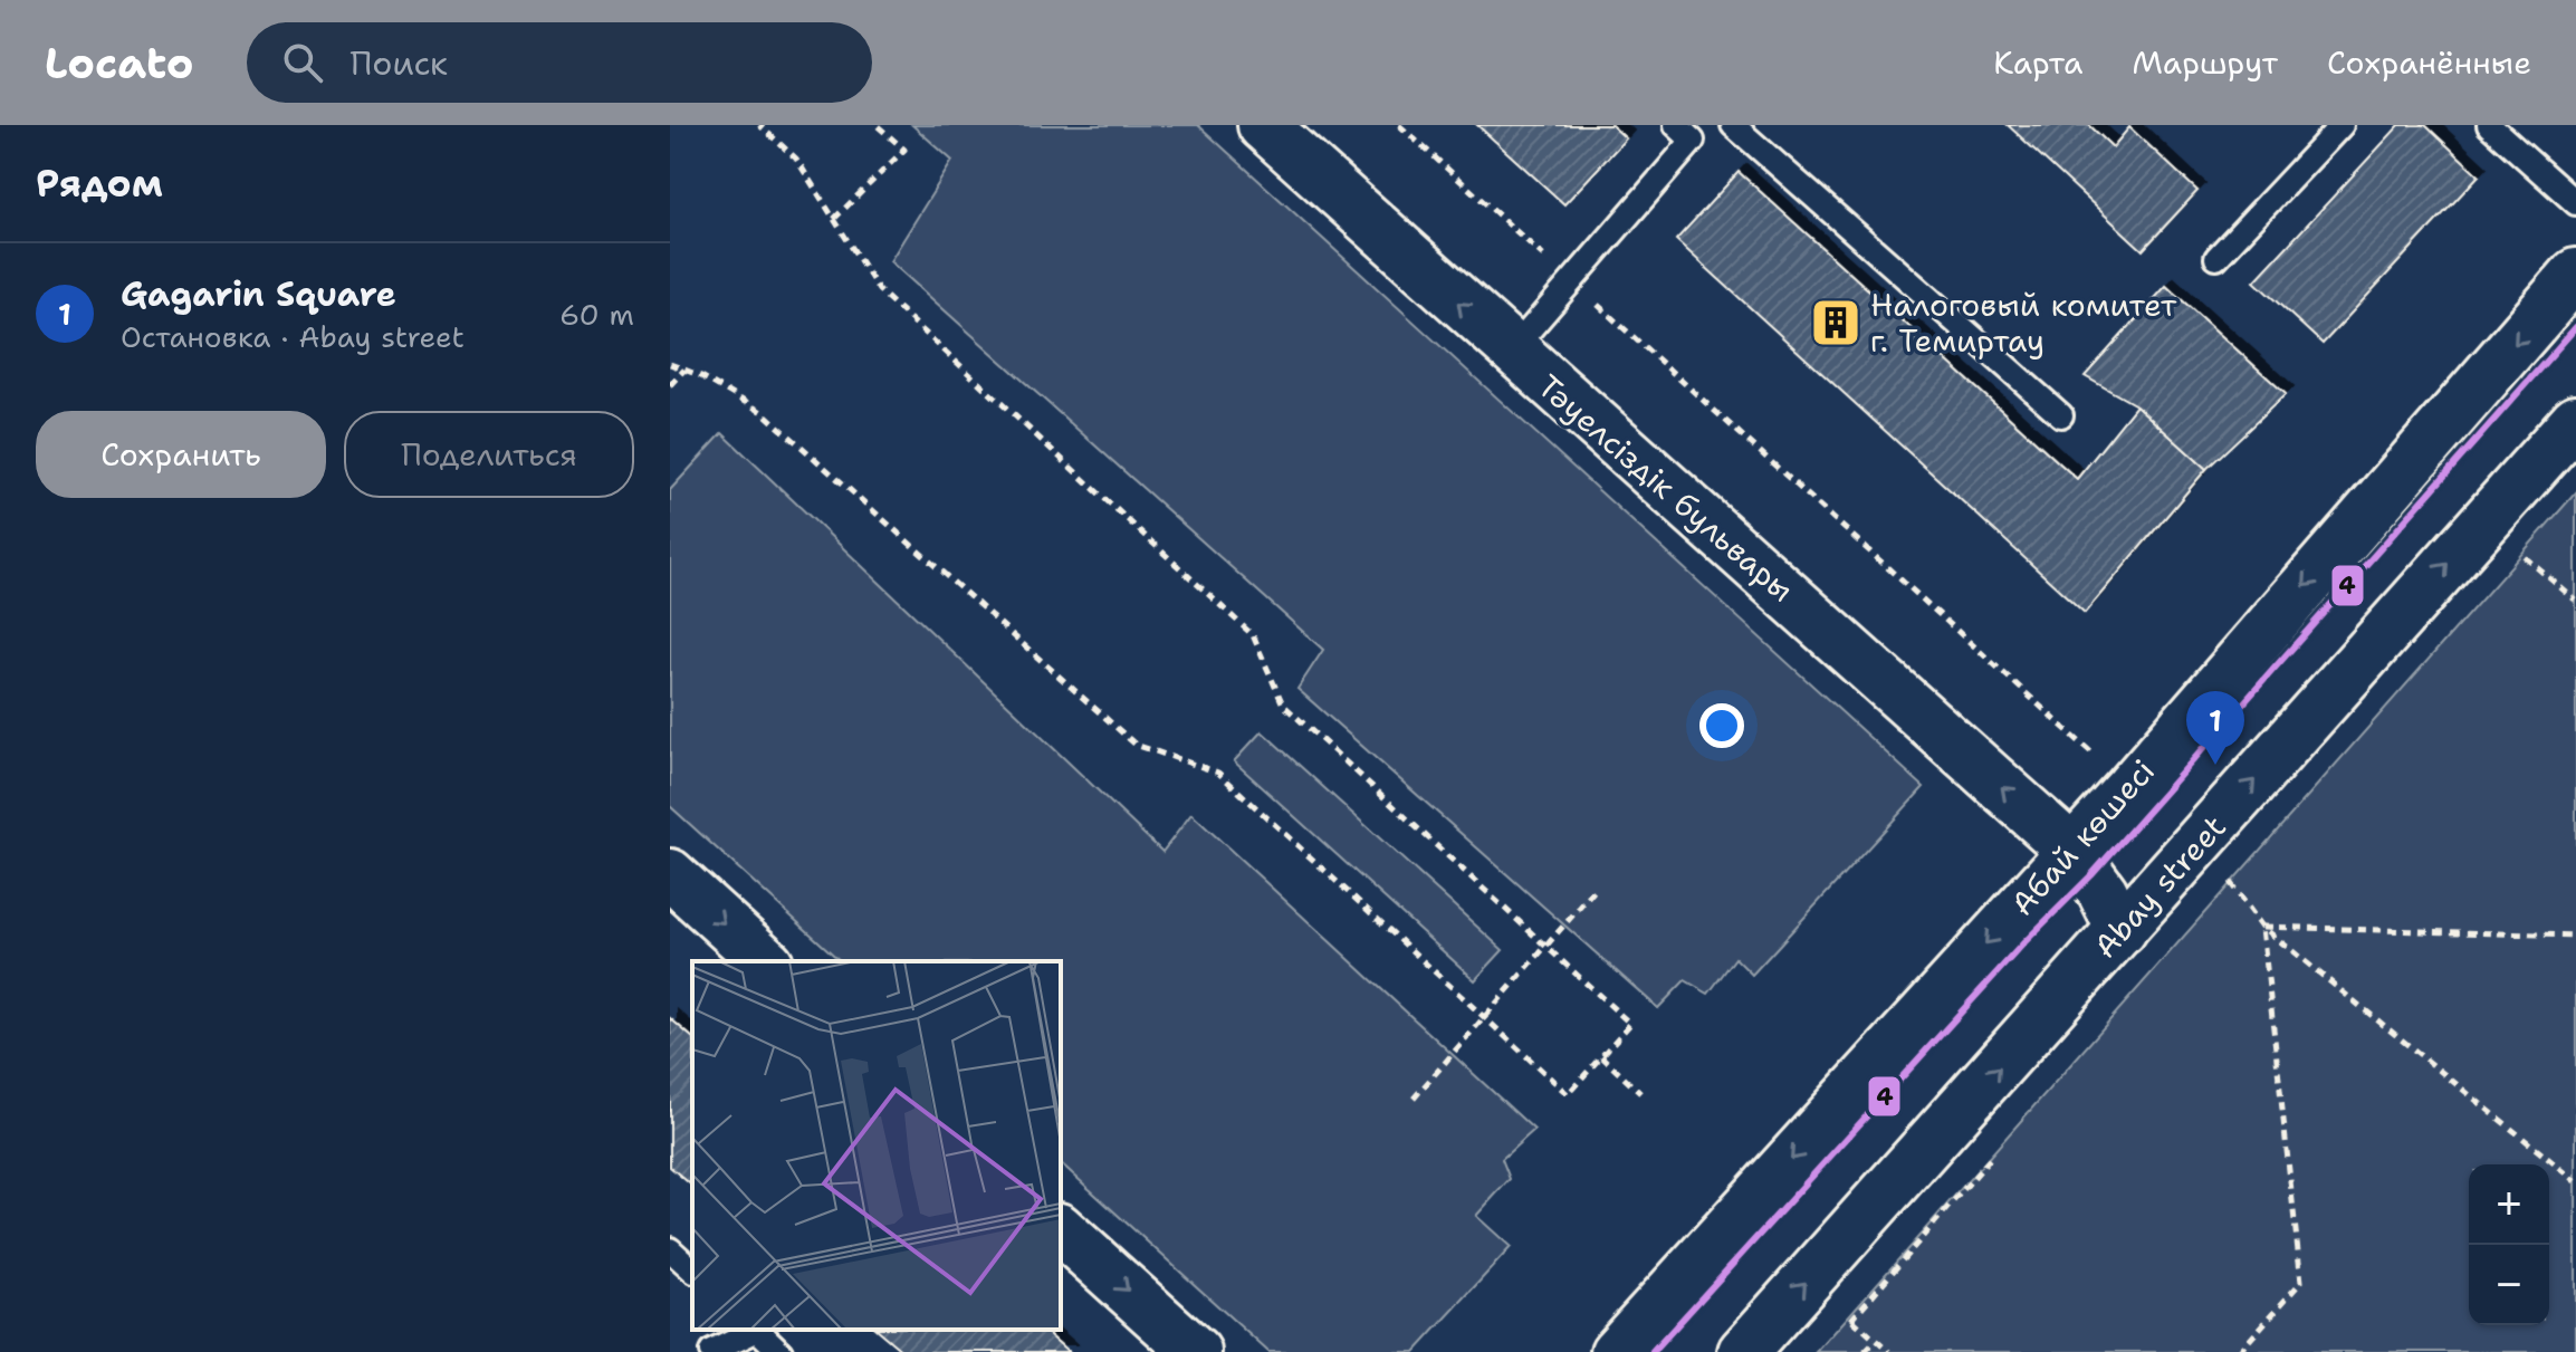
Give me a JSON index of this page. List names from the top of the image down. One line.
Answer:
{"streets":{"street":["Тәуелсіздік бульвары","Абай көшесі","Abay street"]},"crossings":[["Тәуелсіздік бульвары","Абай көшесі"],["Тәуелсіздік бульвары","Abay street"]],"one_way":["Тәуелсіздік бульвары","Абай көшесі","Abay street"],"places":{"building":["Налоговый комитет г. Темиртау"]},"lines":["transit line 4"],"page":{"header":"Locato","search":"Поиск","nav":["Карта","Маршрут","Сохранённые"],"heading":"Рядом","list":[{"mark":"1","name":"Gagarin Square","note":"Остановка · Abay street","value":"60 m"}],"buttons":["Сохранить","Поделиться"],"pins":"1","map_buttons":["+","−"]}}
